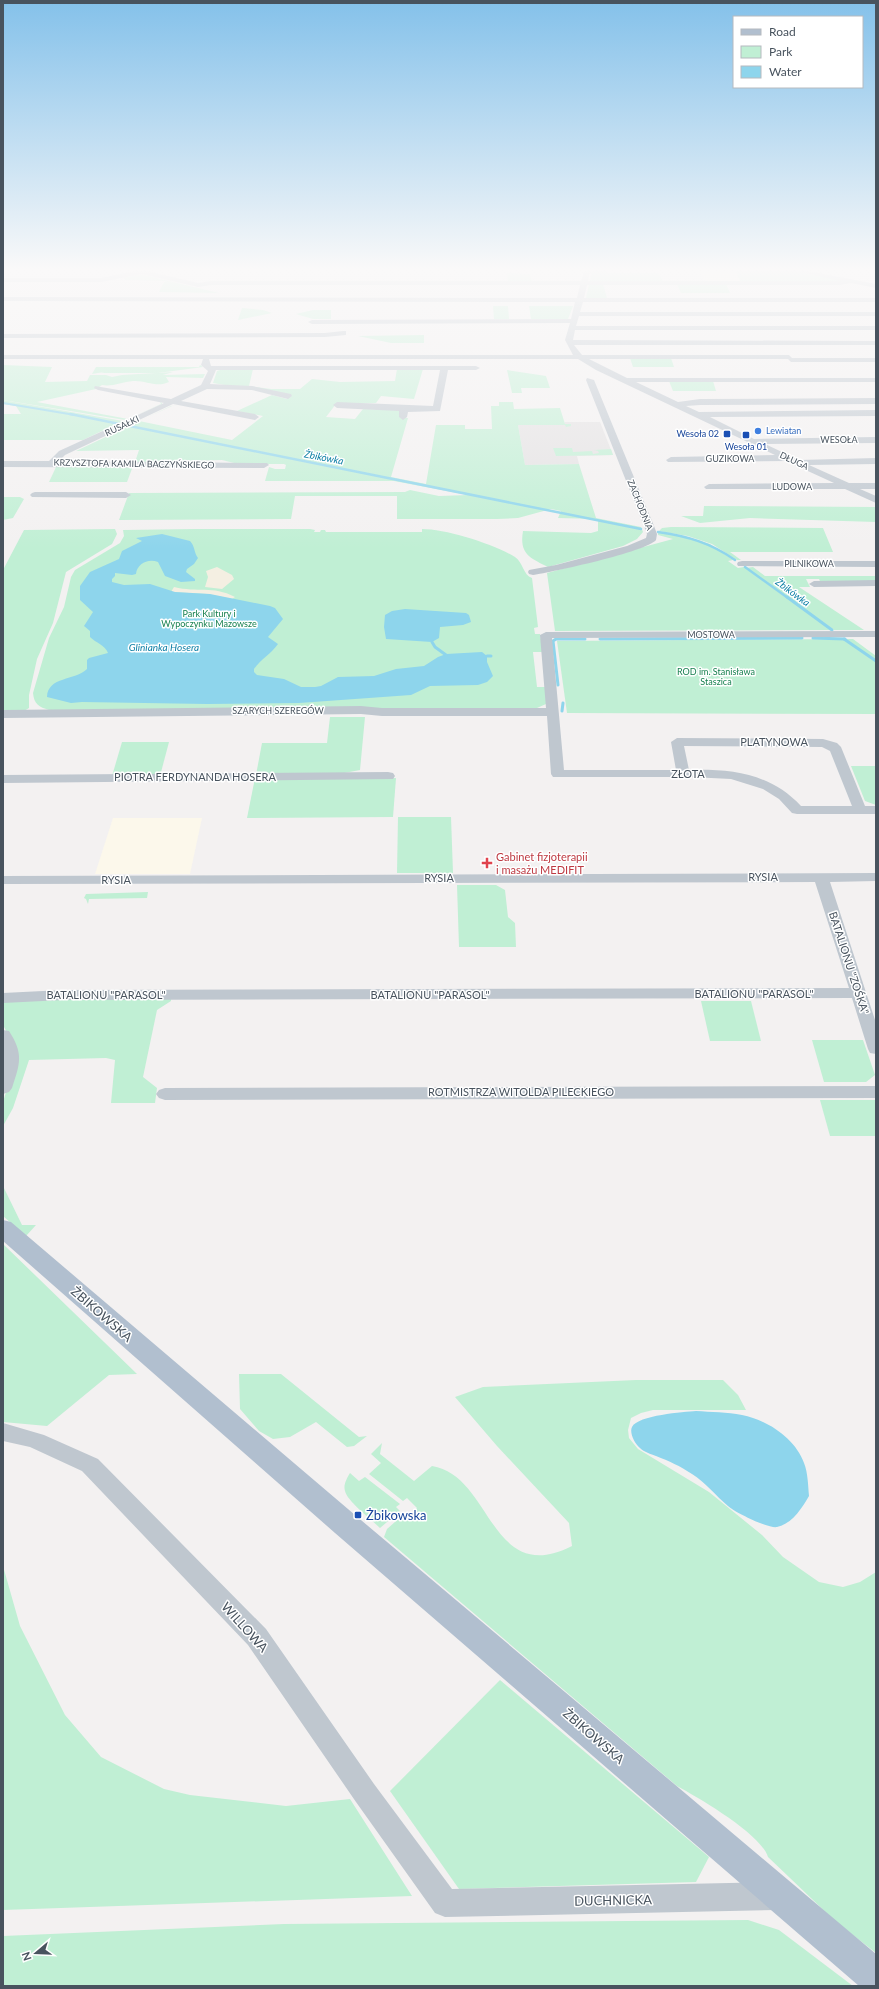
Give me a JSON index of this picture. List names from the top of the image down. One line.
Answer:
{"streets":{"main road":["ŻBIKOWSKA"],"street":["RUSAŁKI","WESOŁA","GUZIKOWA","DŁUGA","KRZYSZTOFA KAMILA BACZYŃSKIEGO","LUDOWA","ZACHODNIA","PILNIKOWA","MOSTOWA","SZARYCH SZEREGÓW","PLATYNOWA","ZŁOTA","PIOTRA FERDYNANDA HOSERA","RYSIA","BATALIONU \"ZOŚKA\"","BATALIONU \"PARASOL\"","ROTMISTRZA WITOLDA PILECKIEGO","WILLOWA","DUCHNICKA"]},"crossings":[["RUSAŁKI","KRZYSZTOFA KAMILA BACZYŃSKIEGO"],["WESOŁA","DŁUGA"],["GUZIKOWA","DŁUGA"],["DŁUGA","LUDOWA"],["MOSTOWA","SZARYCH SZEREGÓW"],["MOSTOWA","ZŁOTA"],["SZARYCH SZEREGÓW","ZŁOTA"],["PLATYNOWA","ZŁOTA"],["RYSIA","BATALIONU \"ZOŚKA\""],["BATALIONU \"ZOŚKA\"","BATALIONU \"PARASOL\""],["ŻBIKOWSKA","DUCHNICKA"],["WILLOWA","DUCHNICKA"]],"water":["Żbikówka","Glinianka Hosera"],"parks":["Park Kultury i Wypoczynku Mazowsze","ROD im. Stanisława Staszica"],"places":{"other":["Lewiatan"],"transit":["Wesoła 02","Wesoła 01","Żbikowska"],"health":["Gabinet fizjoterapii i masażu MEDIFIT"]},"legend":["Road","Park","Water"],"north":"left"}
